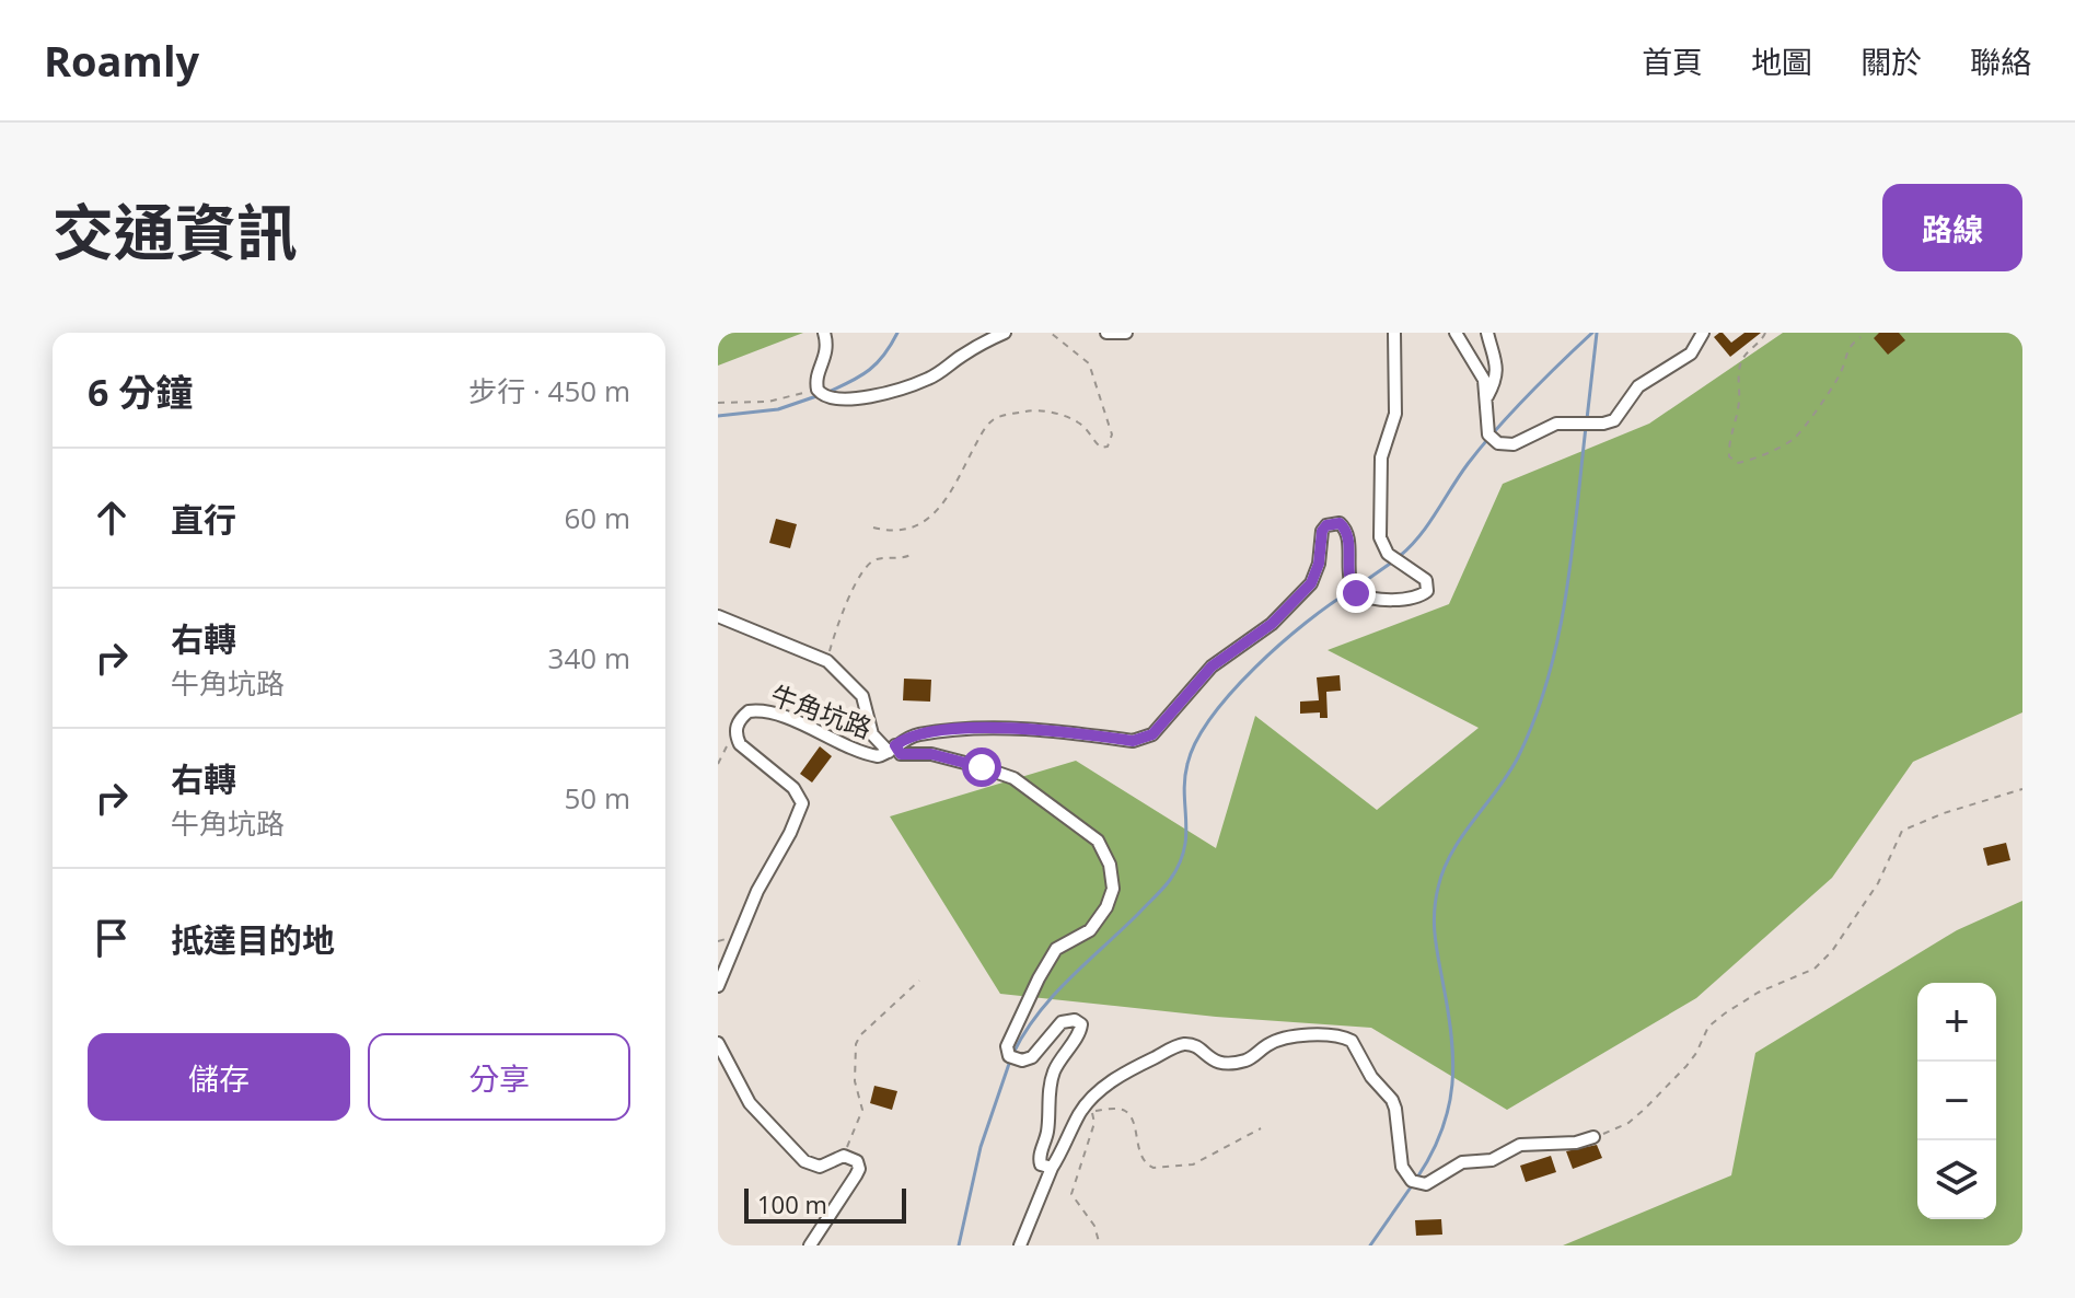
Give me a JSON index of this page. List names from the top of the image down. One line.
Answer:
{"streets":{"street":["牛角坑路"]},"scale_bar":"100 m","page":{"header":"Roamly","nav":["首頁","地圖","關於","聯絡"],"title":"交通資訊","buttons":["路線",["儲存","分享"]],"heading":["6 分鐘","步行 · 450 m"],"list":[["直行","60 m"],["右轉","牛角坑路","340 m"],["右轉","牛角坑路","50 m"],"抵達目的地"],"map_buttons":["+","−"],"scale":"100 m"}}
